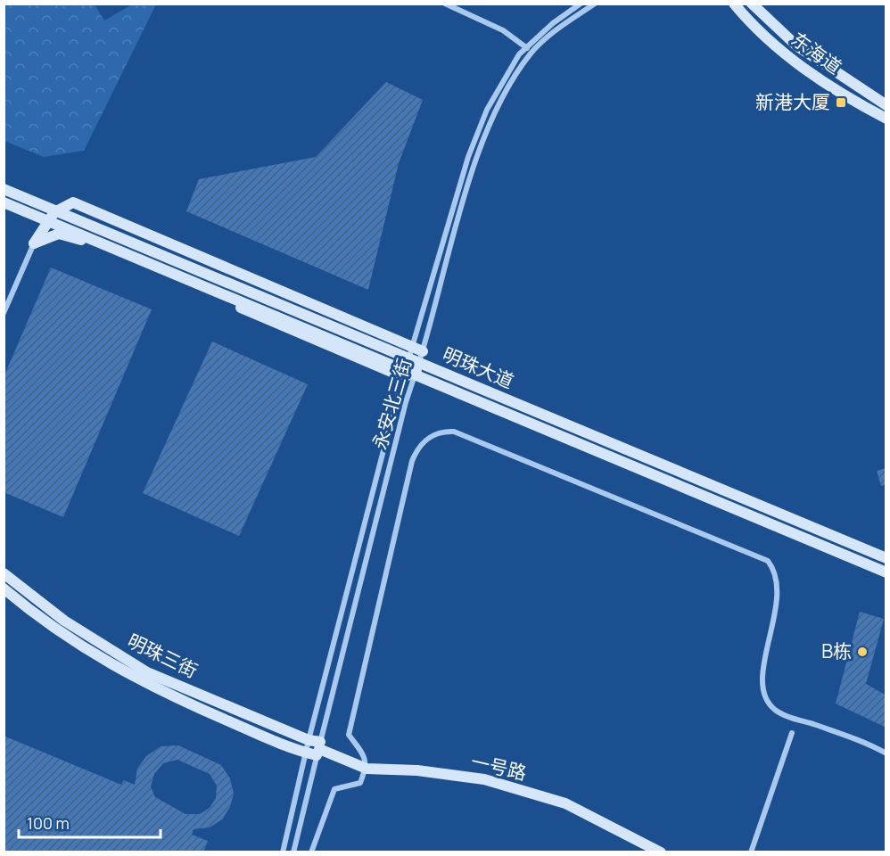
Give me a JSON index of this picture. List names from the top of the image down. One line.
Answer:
{"streets":{"street":["东海道","明珠大道","永安北三街","明珠三街","一号路"]},"crossings":[["明珠大道","永安北三街"],["永安北三街","明珠三街"],["永安北三街","一号路"],["明珠三街","一号路"]],"places":{"transit":["新港大厦"],"other":["B栋"]},"scale_bar":"100 m"}
